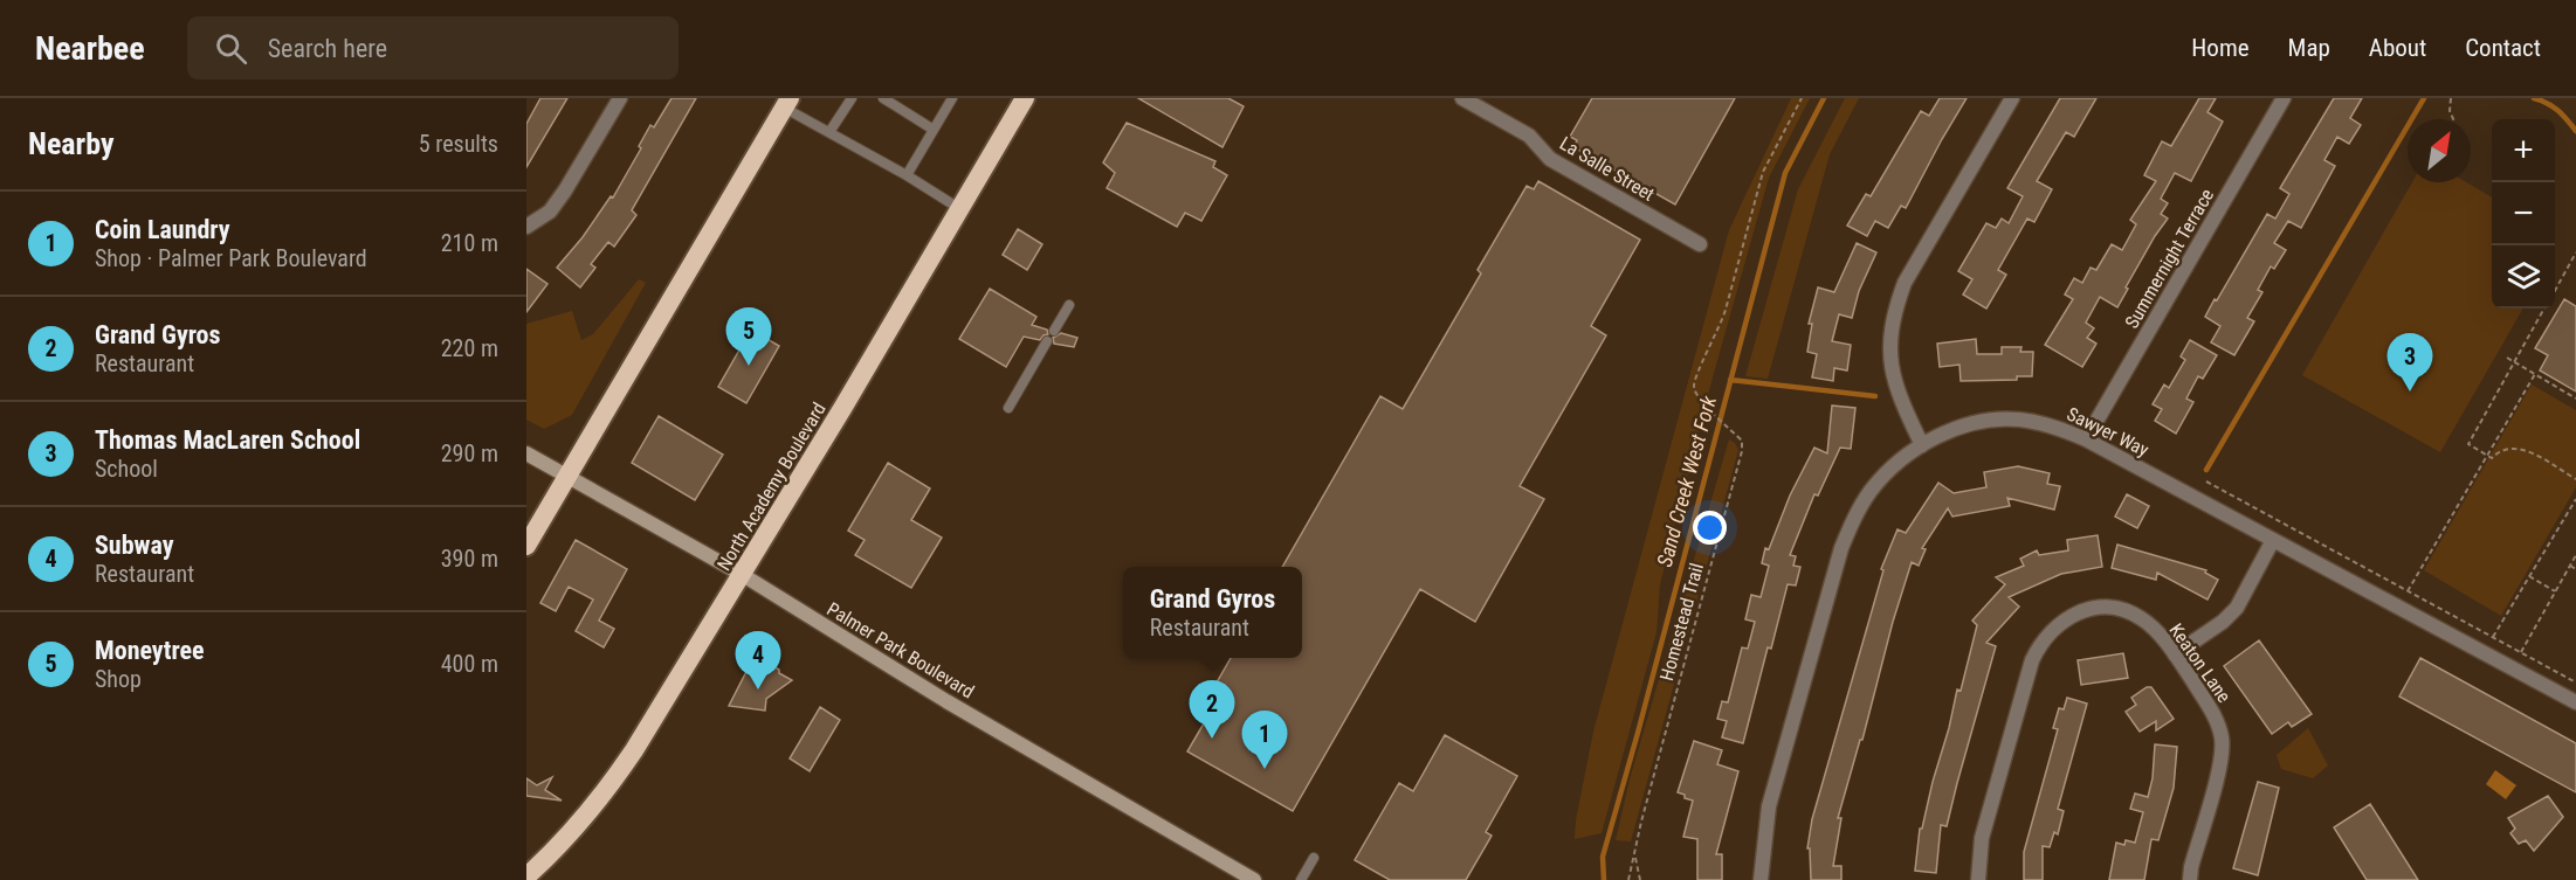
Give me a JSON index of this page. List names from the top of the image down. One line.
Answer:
{"streets":{"highway":["North Academy Boulevard"],"main road":["Palmer Park Boulevard"],"street":["La Salle Street","Summernight Terrace","Sawyer Way","Keaton Lane"],"path":["Homestead Trail"]},"crossings":[["Summernight Terrace","Sawyer Way"],["North Academy Boulevard","Palmer Park Boulevard"]],"water":["Sand Creek West Fork"],"north":"top right","page":{"header":"Nearbee","search":"Search here","nav":["Home","Map","About","Contact"],"heading":["Nearby","5 results"],"map_buttons":["+","−"],"list":[{"mark":"1","name":"Coin Laundry","note":"Shop · Palmer Park Boulevard","value":"210 m"},{"mark":"2","name":"Grand Gyros","note":"Restaurant","value":"220 m"},{"mark":"3","name":"Thomas MacLaren School","note":"School","value":"290 m"},{"mark":"4","name":"Subway","note":"Restaurant","value":"390 m"},{"mark":"5","name":"Moneytree","note":"Shop","value":"400 m"}],"pins":["5","3","4","2","1"],"popup":["Grand Gyros","Restaurant"]}}
